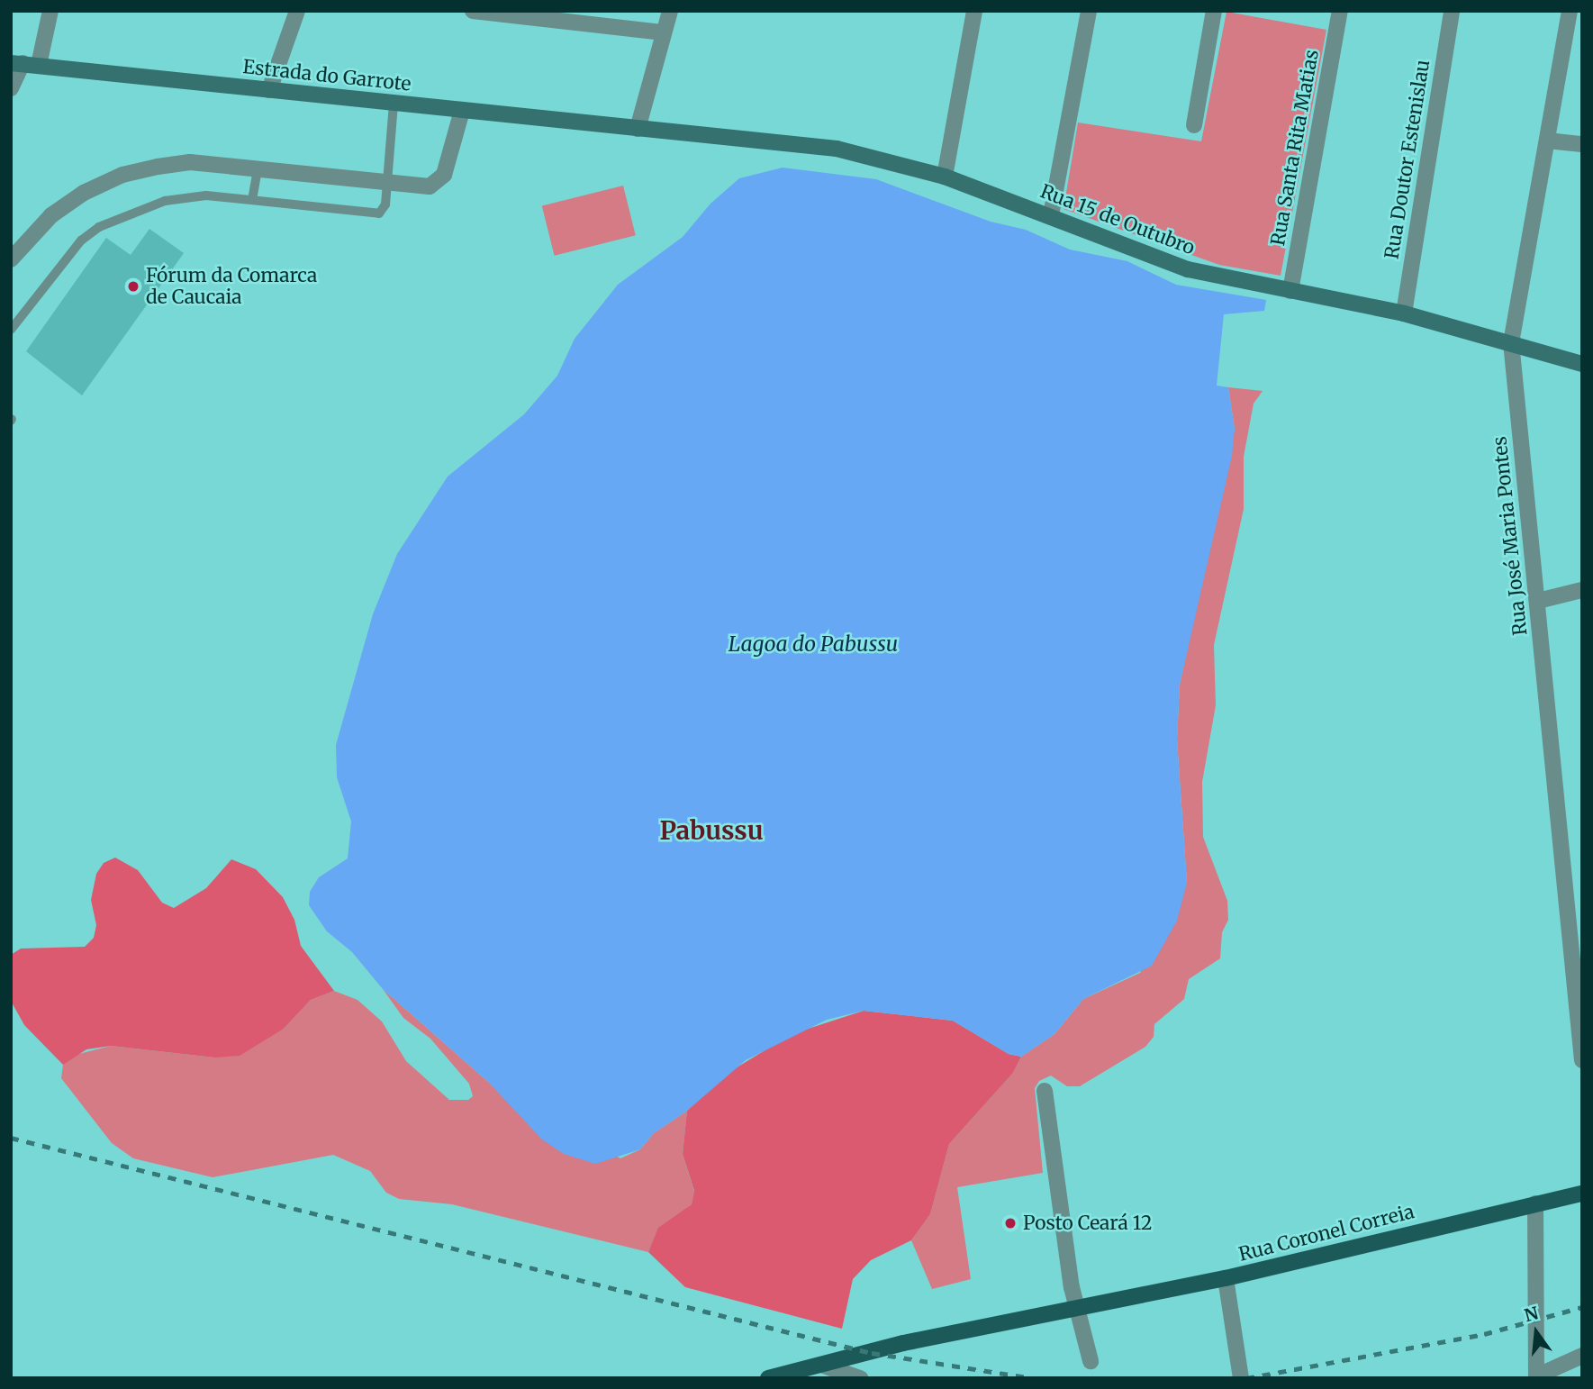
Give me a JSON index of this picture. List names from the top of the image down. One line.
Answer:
{"streets":{"main road":["Estrada do Garrote","Rua 15 de Outubro","Rua Coronel Correia"],"street":["Rua Santa Rita Matias","Rua Doutor Estenislau","Rua José Maria Pontes"]},"crossings":[["Estrada do Garrote","Rua 15 de Outubro"],["Rua Santa Rita Matias","Rua 15 de Outubro"],["Rua Doutor Estenislau","Rua 15 de Outubro"],["Rua 15 de Outubro","Rua José Maria Pontes"]],"districts":["Pabussu"],"water":["Lagoa do Pabussu"],"places":["Fórum da Comarca de Caucaia","Posto Ceará 12"],"north":"top"}
